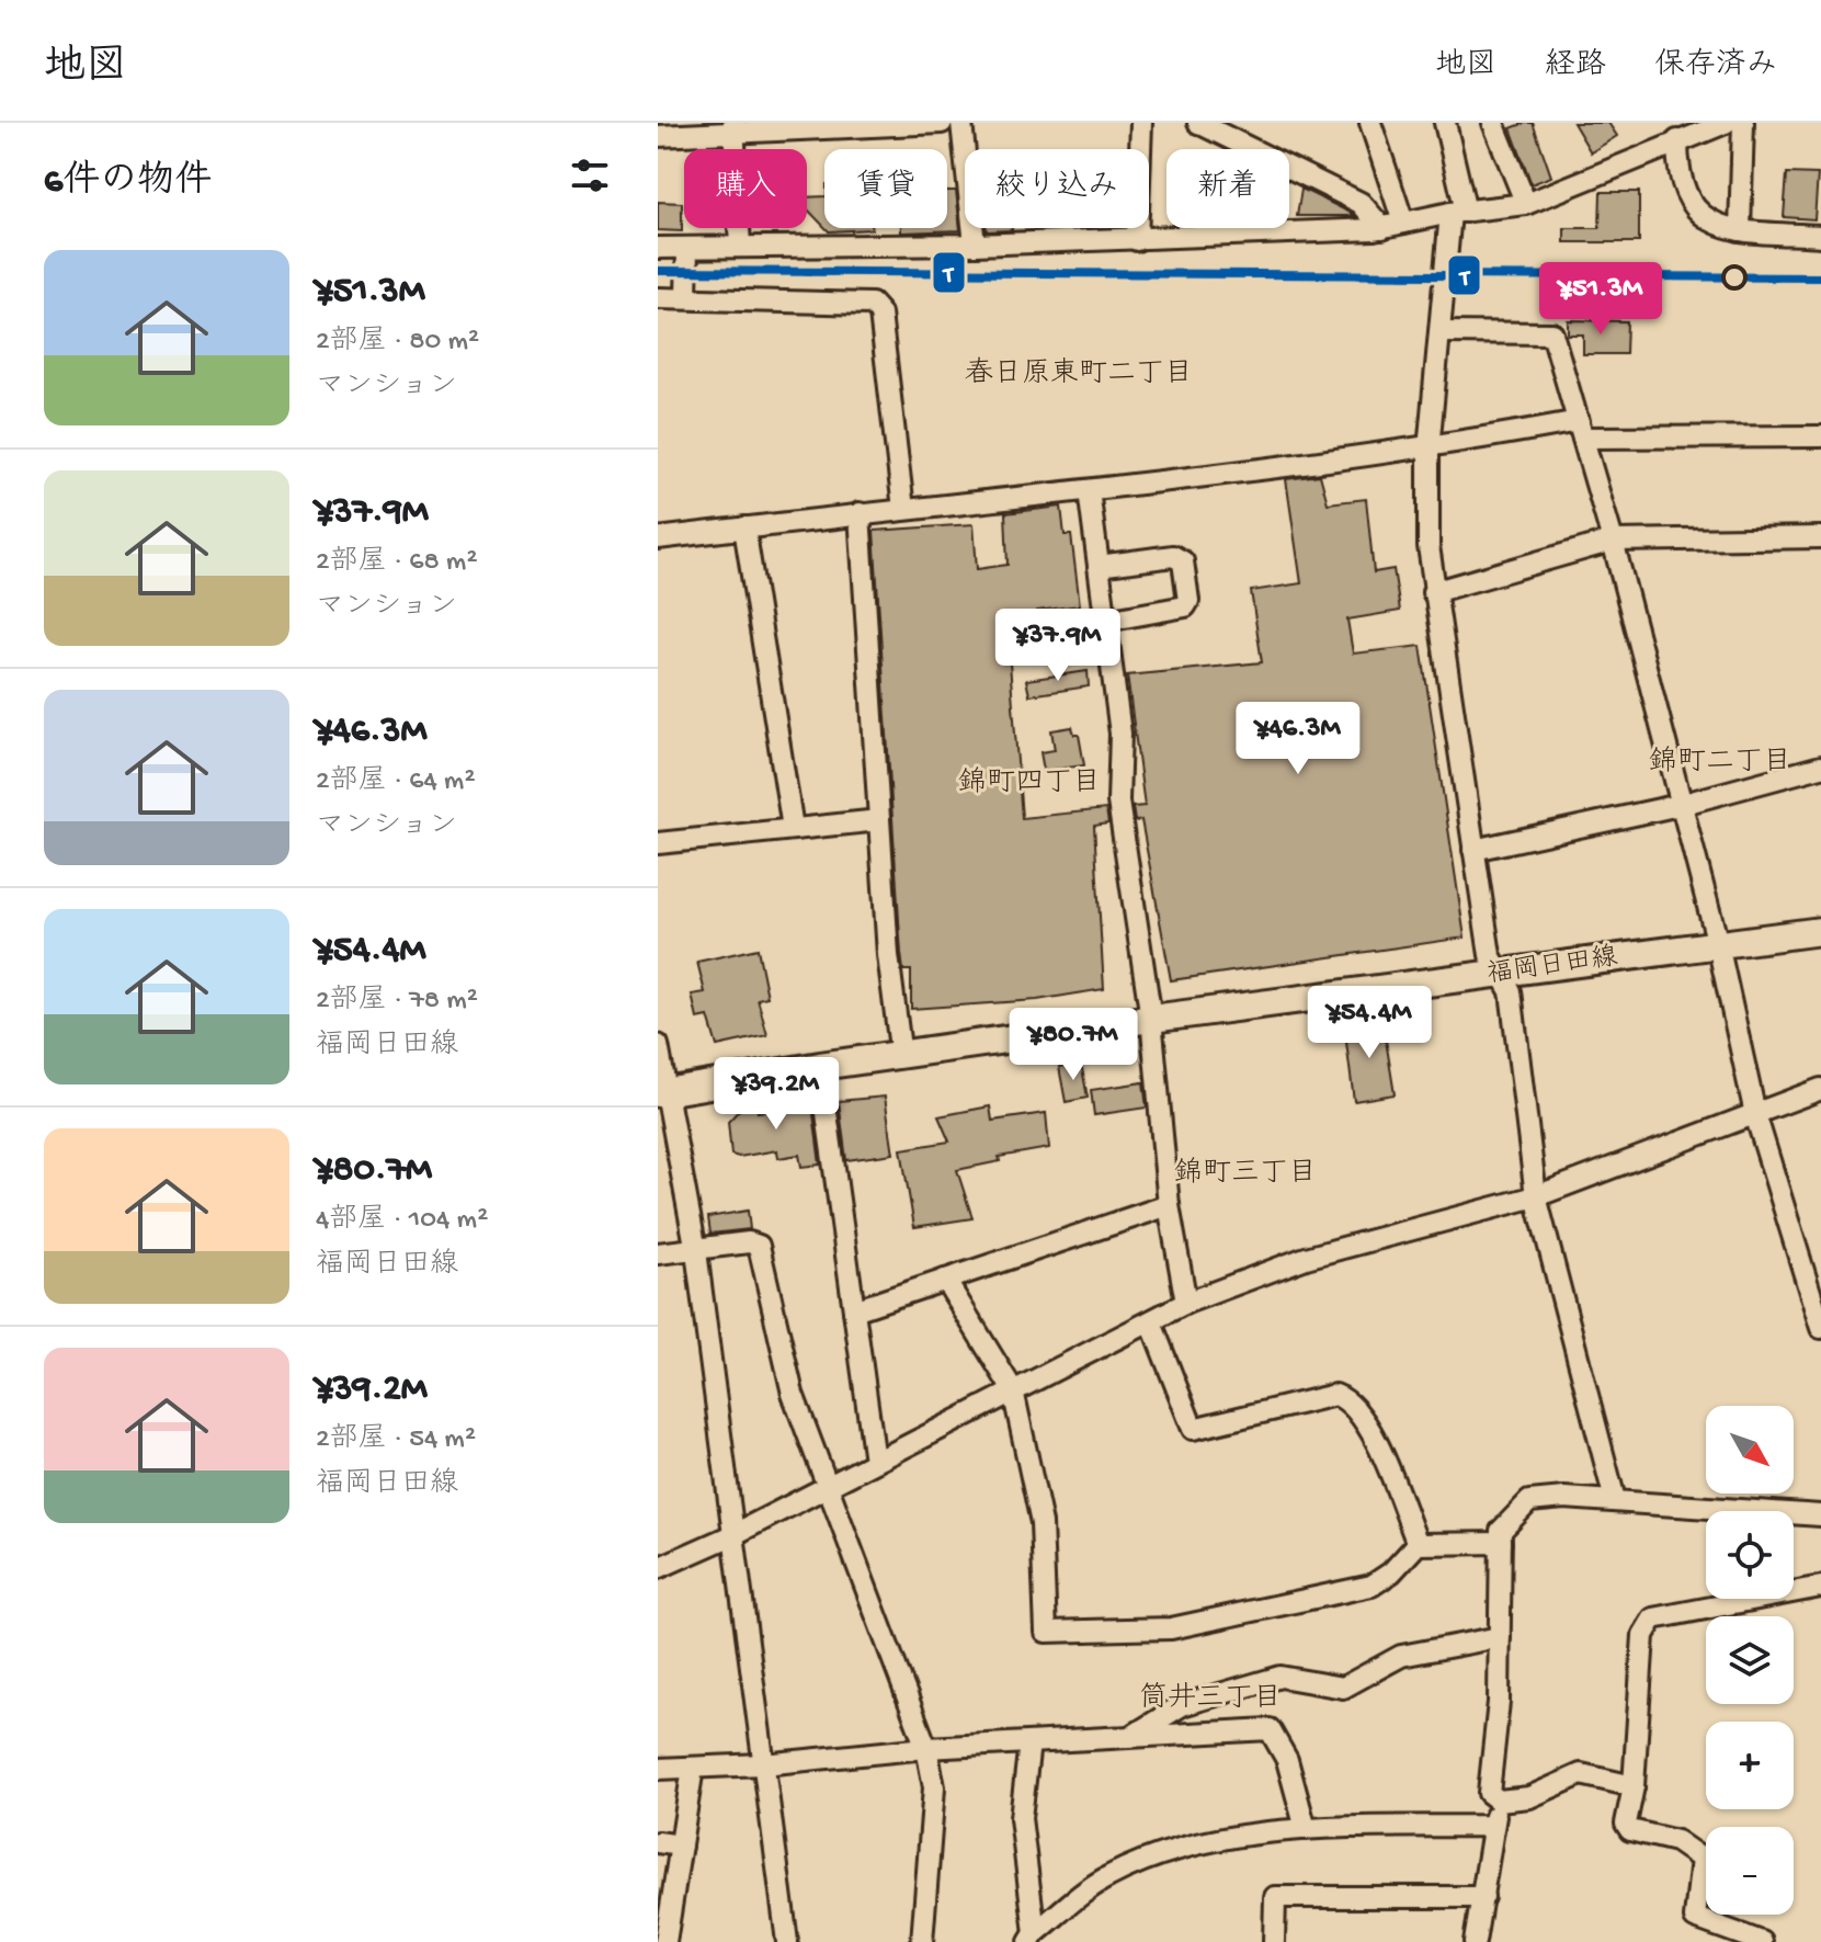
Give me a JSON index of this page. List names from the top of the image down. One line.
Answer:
{"streets":{"main road":["福岡日田線"]},"districts":["春日原東町二丁目","錦町二丁目","錦町四丁目","錦町三丁目","筒井三丁目"],"lines":["transit line T"],"north":"bottom right","page":{"header":"地図","nav":["地図","経路","保存済み"],"heading":"6件の物件","chip":["購入","賃貸","絞り込み","新着"],"list":[{"name":"¥51.3M","note":"2部屋 · 80 m² · マンション"},{"name":"¥37.9M","note":"2部屋 · 68 m² · マンション"},{"name":"¥46.3M","note":"2部屋 · 64 m² · マンション"},{"name":"¥54.4M","note":"2部屋 · 78 m² · 福岡日田線"},{"name":"¥80.7M","note":"4部屋 · 104 m² · 福岡日田線"},{"name":"¥39.2M","note":"2部屋 · 54 m² · 福岡日田線"}],"price":["¥51.3M","¥37.9M","¥46.3M","¥54.4M","¥80.7M","¥39.2M"],"map_buttons":["+","−"]}}
